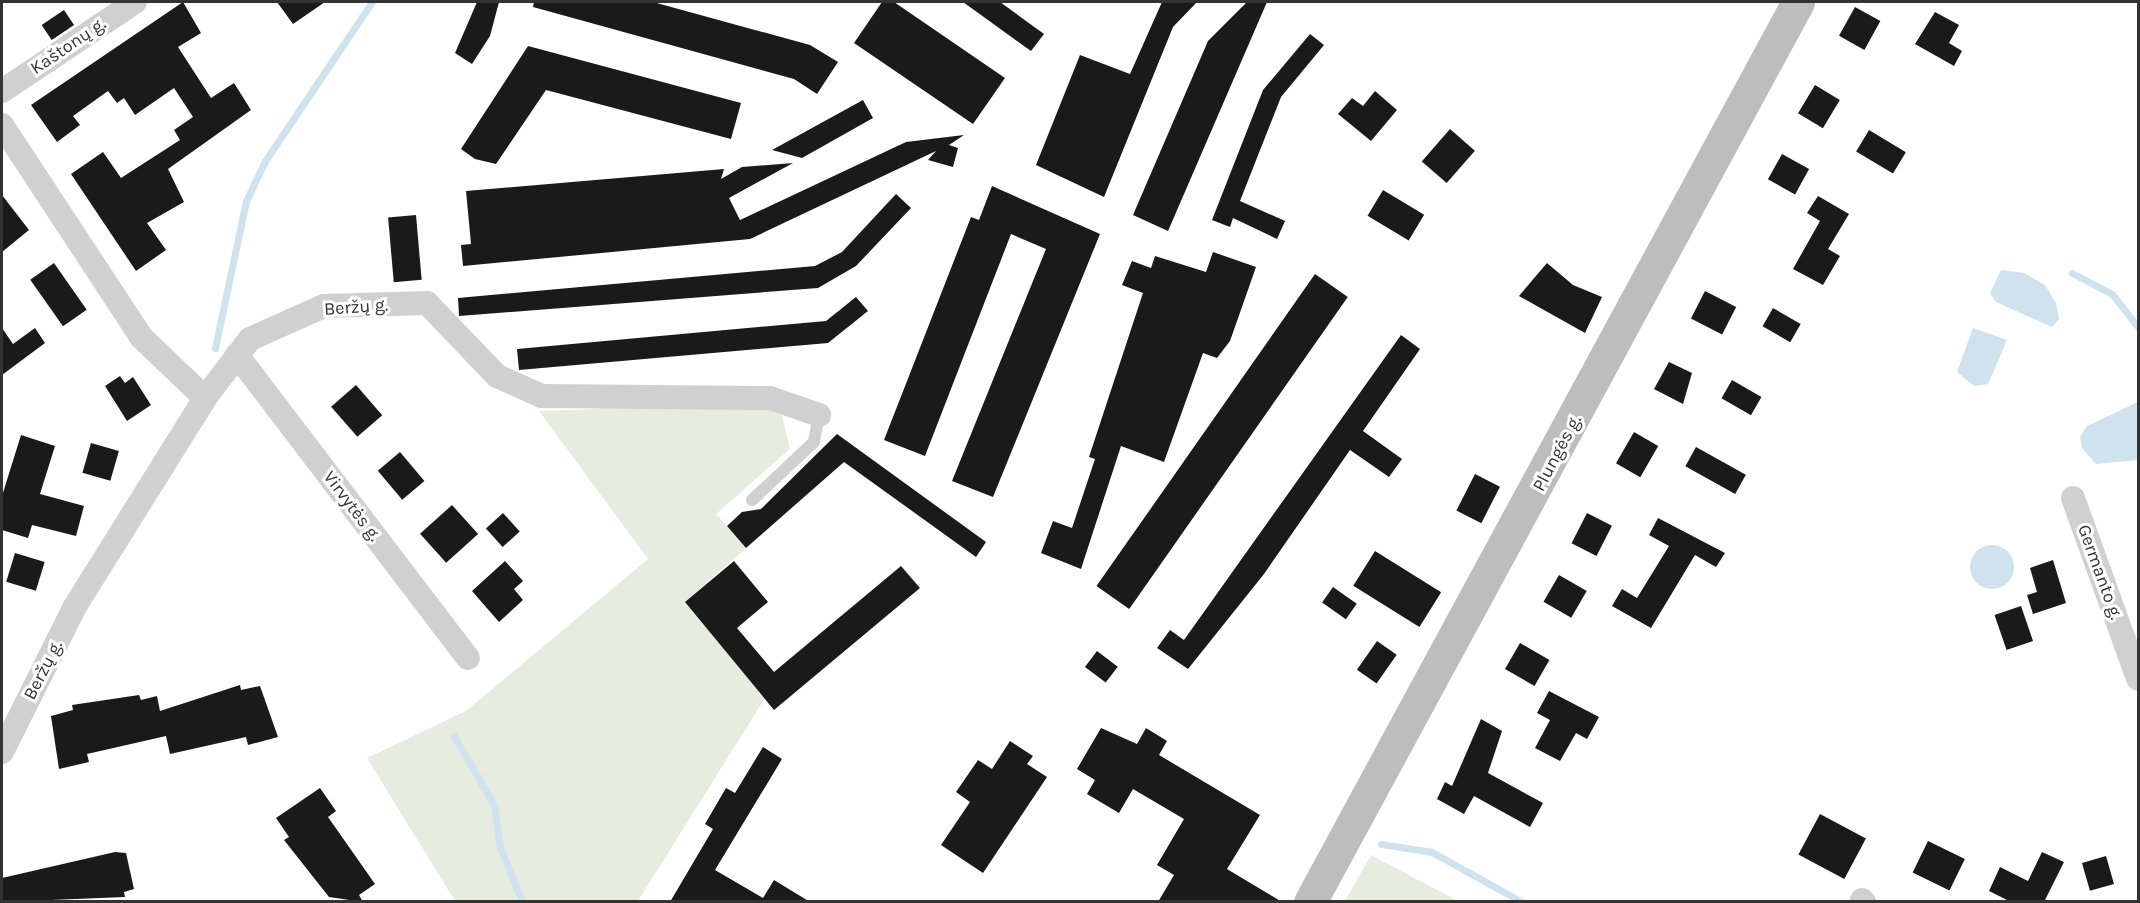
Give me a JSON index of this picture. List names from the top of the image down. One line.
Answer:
{"streets":{"main road":["Plungės g."],"street":["Kaštonų g.","Beržų g.","Virvytės g.","Germanto g."]},"crossings":[["Beržų g.","Virvytės g."]]}
